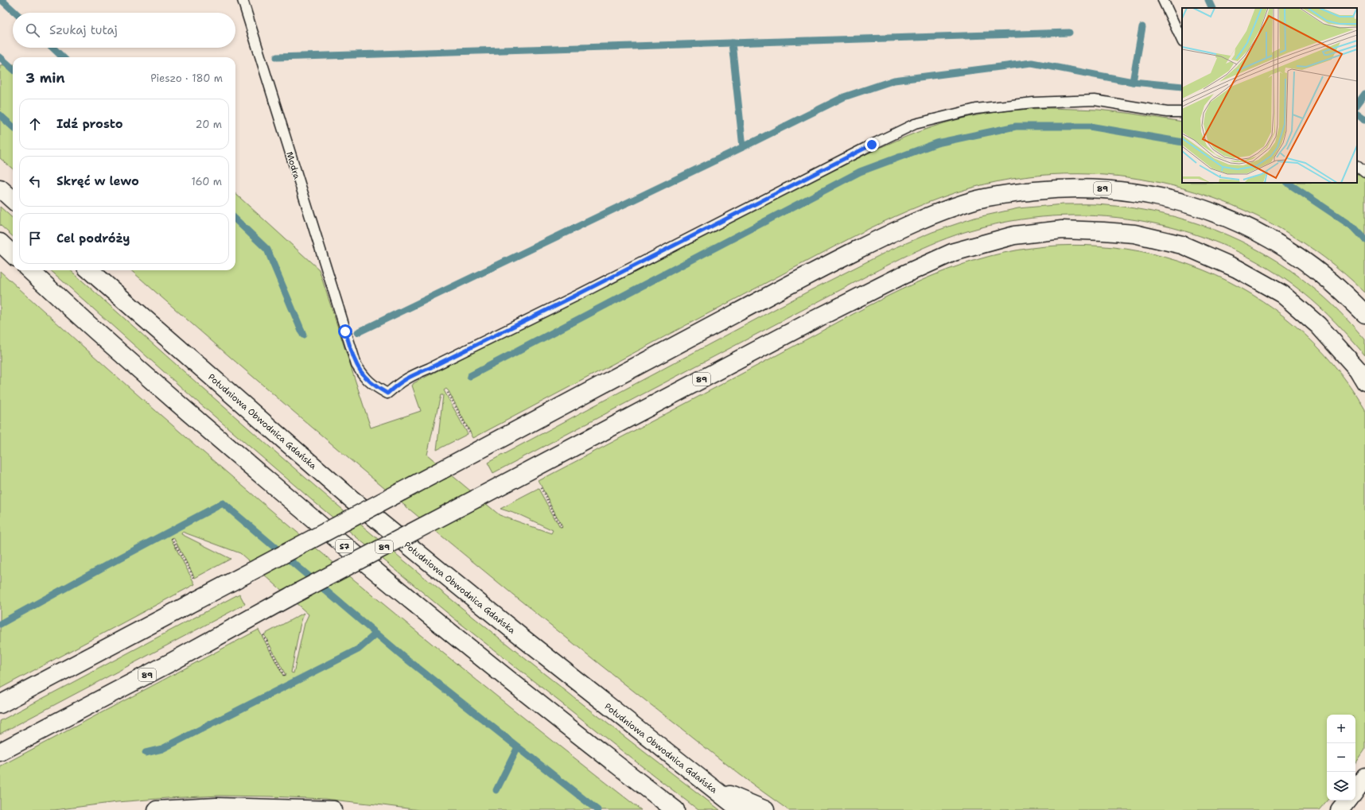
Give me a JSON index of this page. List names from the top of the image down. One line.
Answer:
{"streets":{"highway":["89","Południowa Obwodnica Gdańska","S7"],"lane":["Modra"]},"page":{"search":"Szukaj tutaj","heading":["3 min","Pieszo · 180 m"],"list":[["Idź prosto","20 m"],["Skręć w lewo","160 m"],"Cel podróży"],"map_buttons":["+","−"]}}
